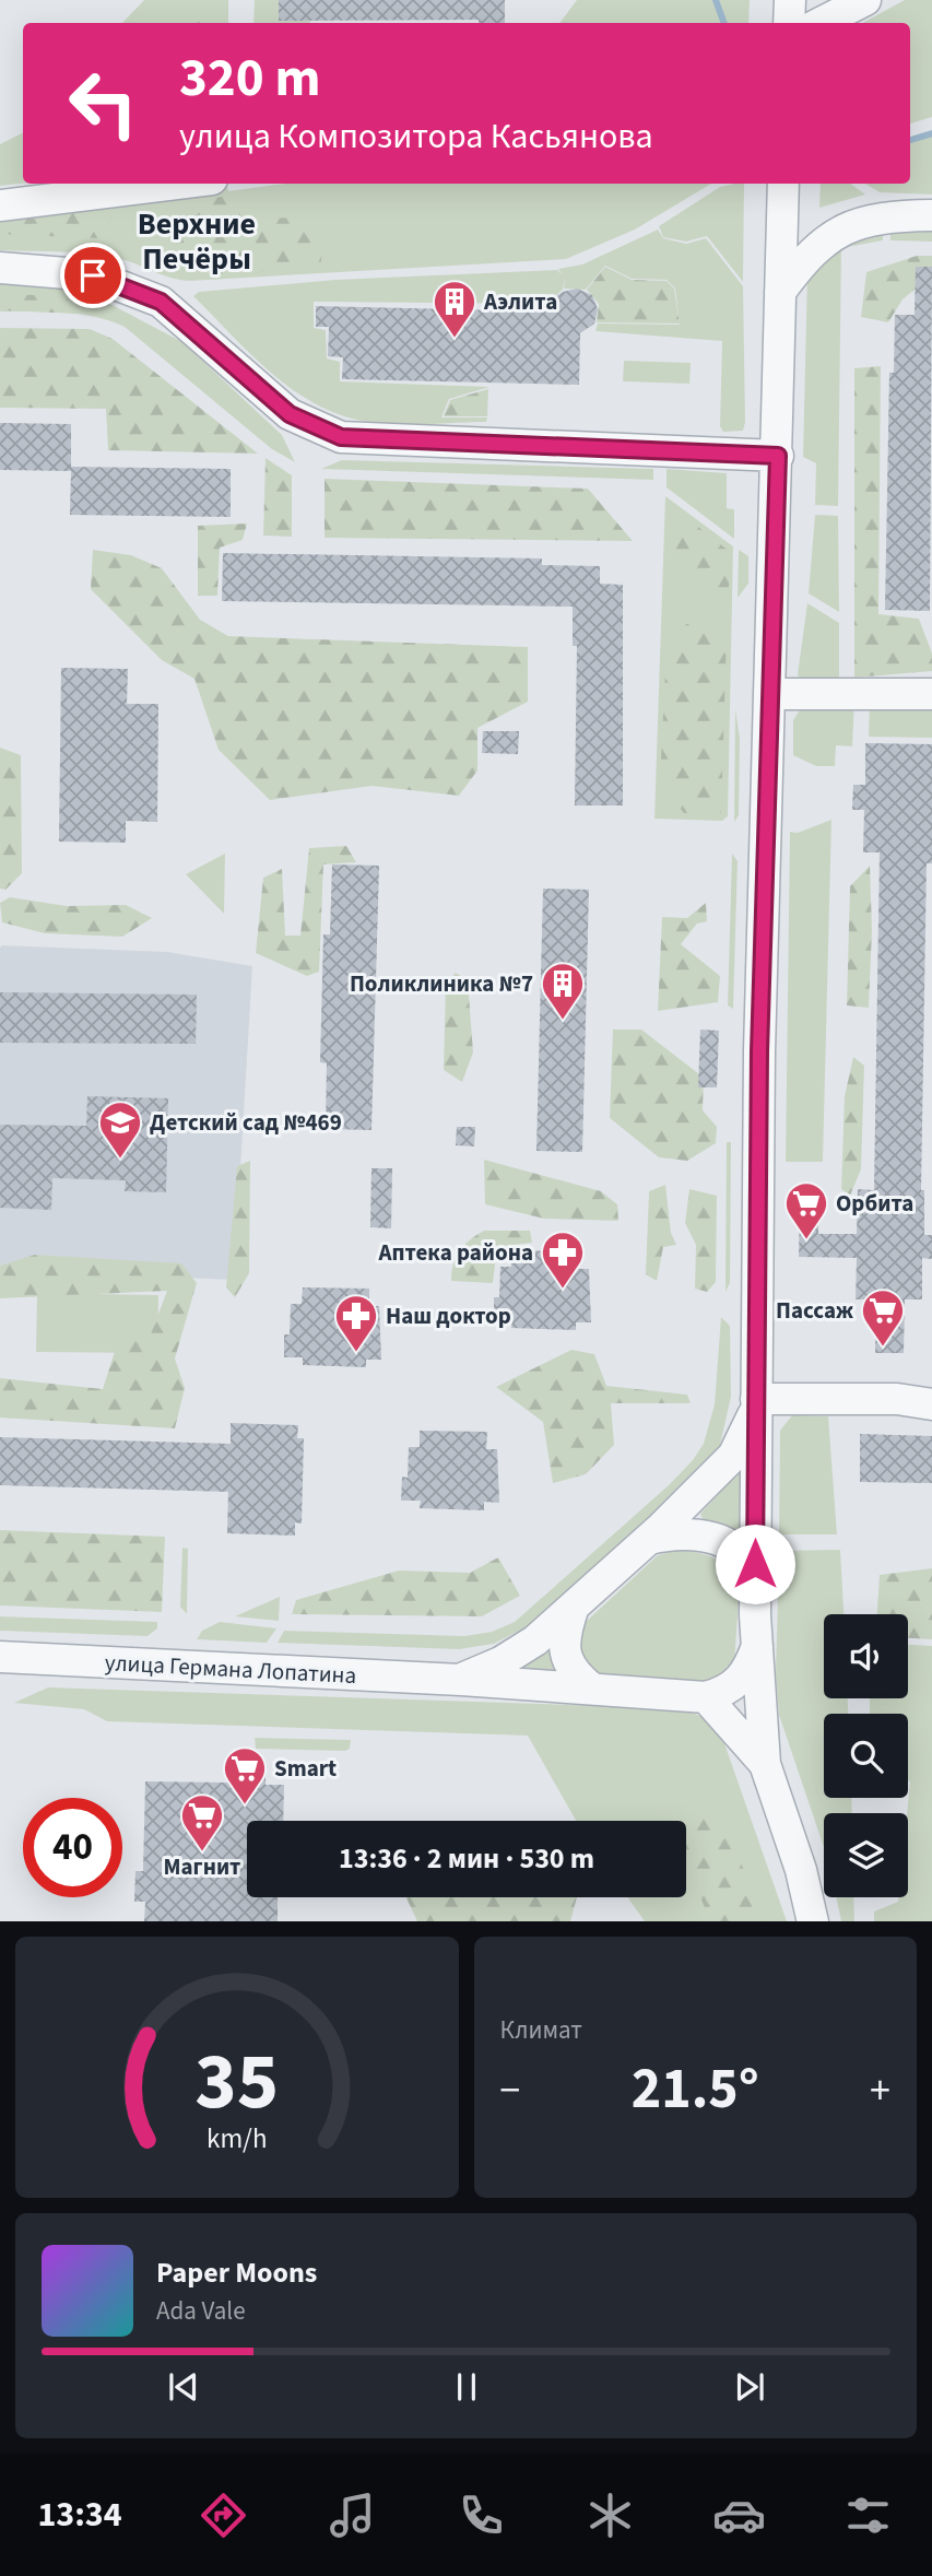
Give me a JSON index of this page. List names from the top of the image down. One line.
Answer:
{"streets":{"street":["улица Германа Лопатина"]},"districts":["Верхние Печёры"],"places":{"building":["Аэлита","Поликлиника №7"],"school or university":["Детский сад №469"],"supermarket":["Орбита","Пассаж","Smart","Магнит"],"pharmacy":["Аптека района","Наш доктор"]},"page":{"turn":["320 m","улица Композитора Касьянова"],"limit":"40","trip":"13:36 · 2 мин · 530 m","tile":"Климат","heat":["−","21.5°","+"],"song":["Paper Moons","Ada Vale"],"tabs":"13:34","gauge":["35","km/h"]}}
